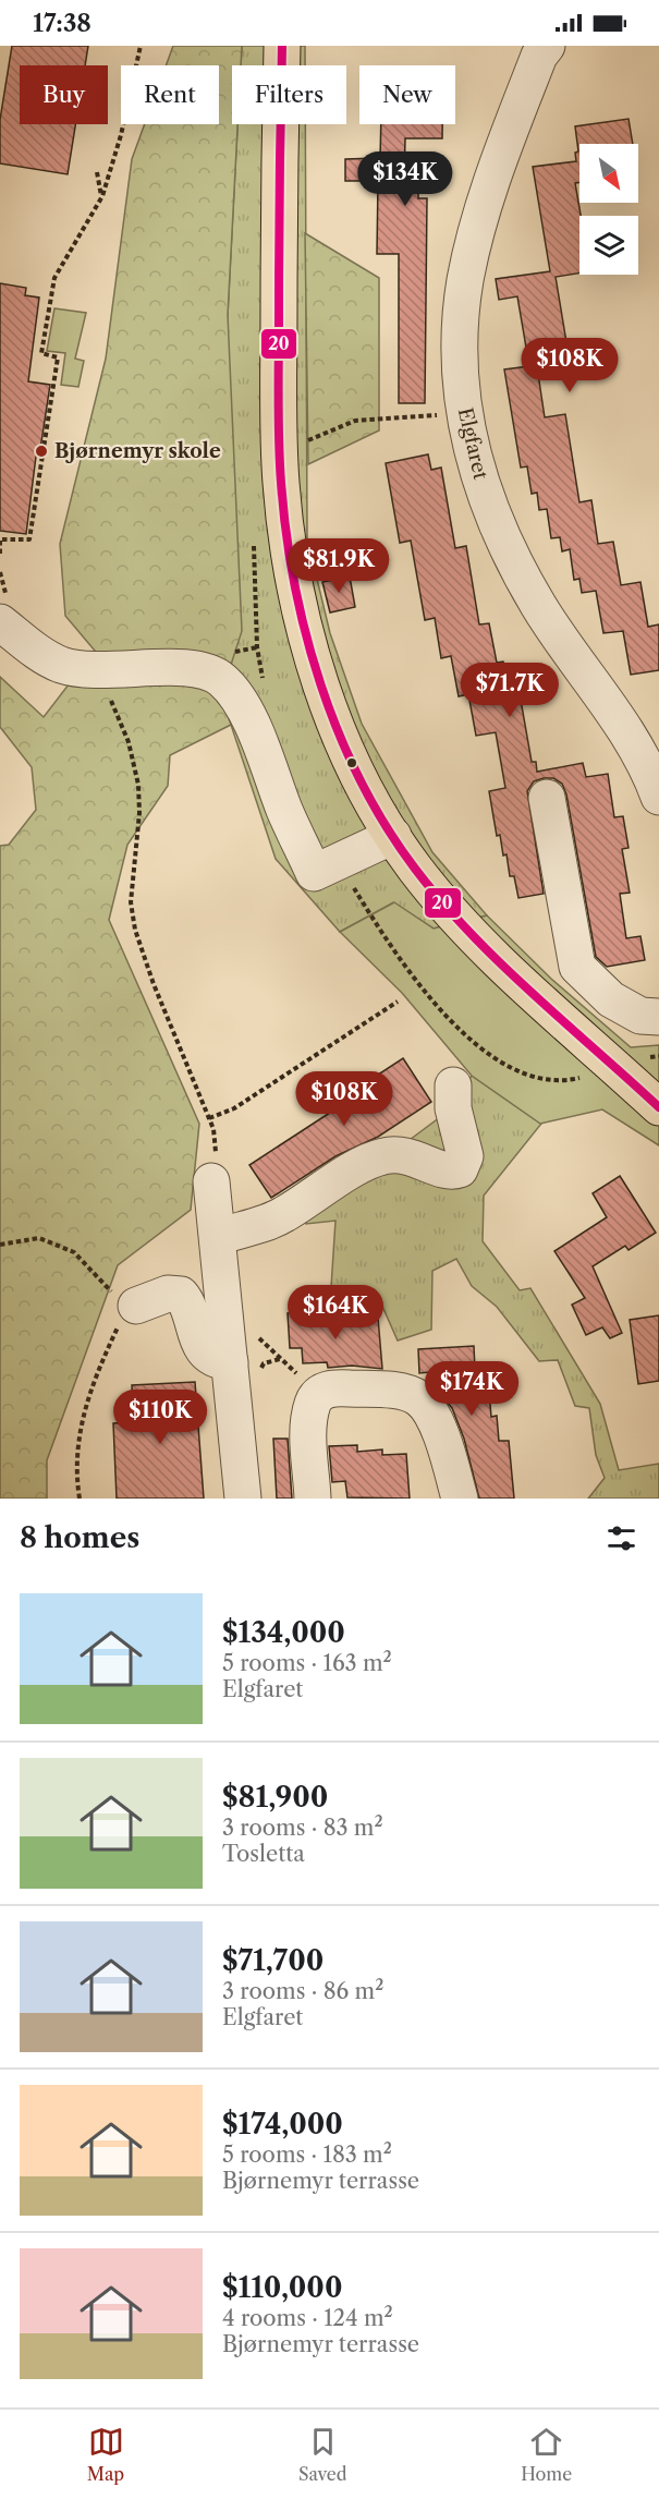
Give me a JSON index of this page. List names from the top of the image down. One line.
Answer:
{"streets":{"street":["Elgfaret"]},"places":["Bjørnemyr skole"],"lines":["transit line 20"],"north":"bottom right","page":{"status":"17:38","chip":["Buy","Rent","Filters","New"],"price":["$134K","$108K","$81.9K","$71.7K","$108K","$164K","$174K","$110K"],"heading":"8 homes","list":[{"name":"$134,000","note":"5 rooms · 163 m² · Elgfaret"},{"name":"$81,900","note":"3 rooms · 83 m² · Tosletta"},{"name":"$71,700","note":"3 rooms · 86 m² · Elgfaret"},{"name":"$174,000","note":"5 rooms · 183 m² · Bjørnemyr terrasse"},{"name":"$110,000","note":"4 rooms · 124 m² · Bjørnemyr terrasse"}],"tabs":["Map","Saved","Home"]}}
